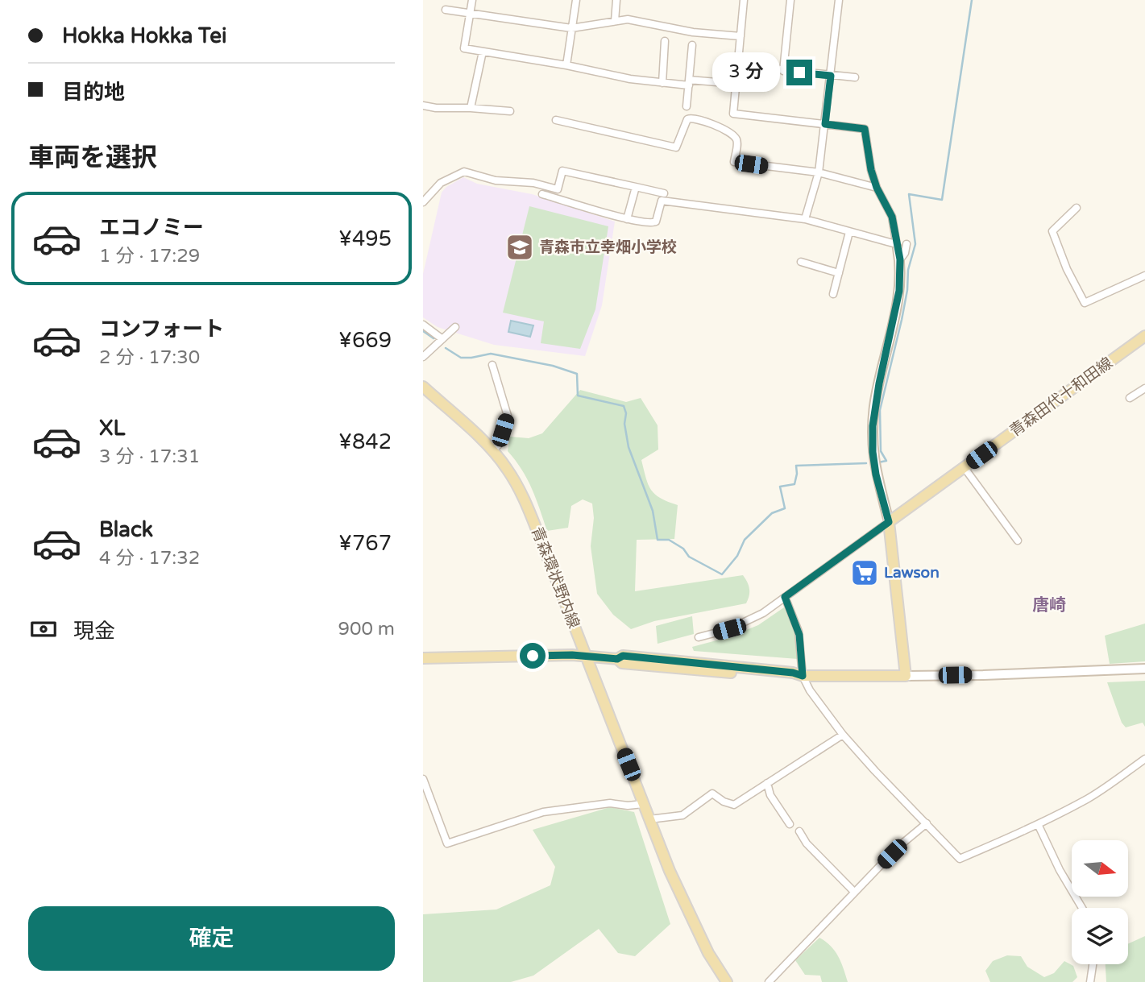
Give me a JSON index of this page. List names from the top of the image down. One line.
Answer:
{"streets":{"main road":["青森田代十和田線","青森環状野内線"]},"districts":["唐崎"],"places":{"school or university":["青森市立幸畑小学校"],"supermarket":["Lawson"]},"north":"right","page":{"banner":["Hokka Hokka Tei","目的地"],"bubble":"3 分","heading":"車両を選択","list":[{"name":"エコノミー","note":"1 分 · 17:29","value":"¥495"},{"name":"コンフォート","note":"2 分 · 17:30","value":"¥669"},{"name":"XL","note":"3 分 · 17:31","value":"¥842"},{"name":"Black","note":"4 分 · 17:32","value":"¥767"}],"pay":["現金","900 m"],"buttons":"確定"}}
